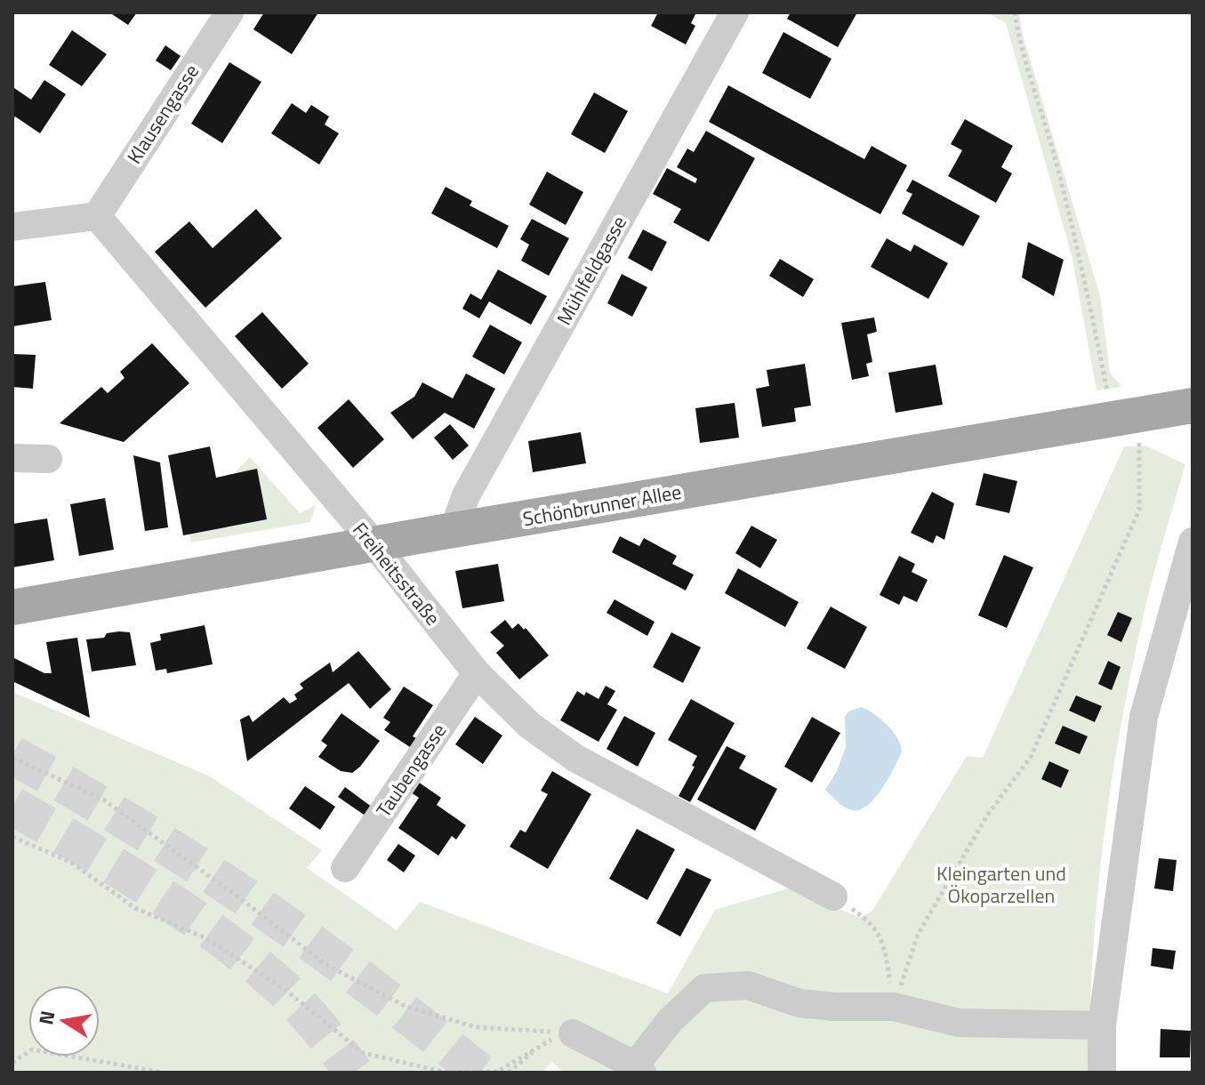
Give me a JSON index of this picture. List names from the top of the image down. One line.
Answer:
{"streets":{"main road":["Schönbrunner Allee"],"street":["Klausengasse","Mühlfeldgasse","Freiheitsstraße","Taubengasse"]},"crossings":[["Klausengasse","Freiheitsstraße"],["Mühlfeldgasse","Schönbrunner Allee"],["Schönbrunner Allee","Freiheitsstraße"],["Freiheitsstraße","Taubengasse"]],"parks":["Kleingarten und Ökoparzellen"],"north":"left"}
